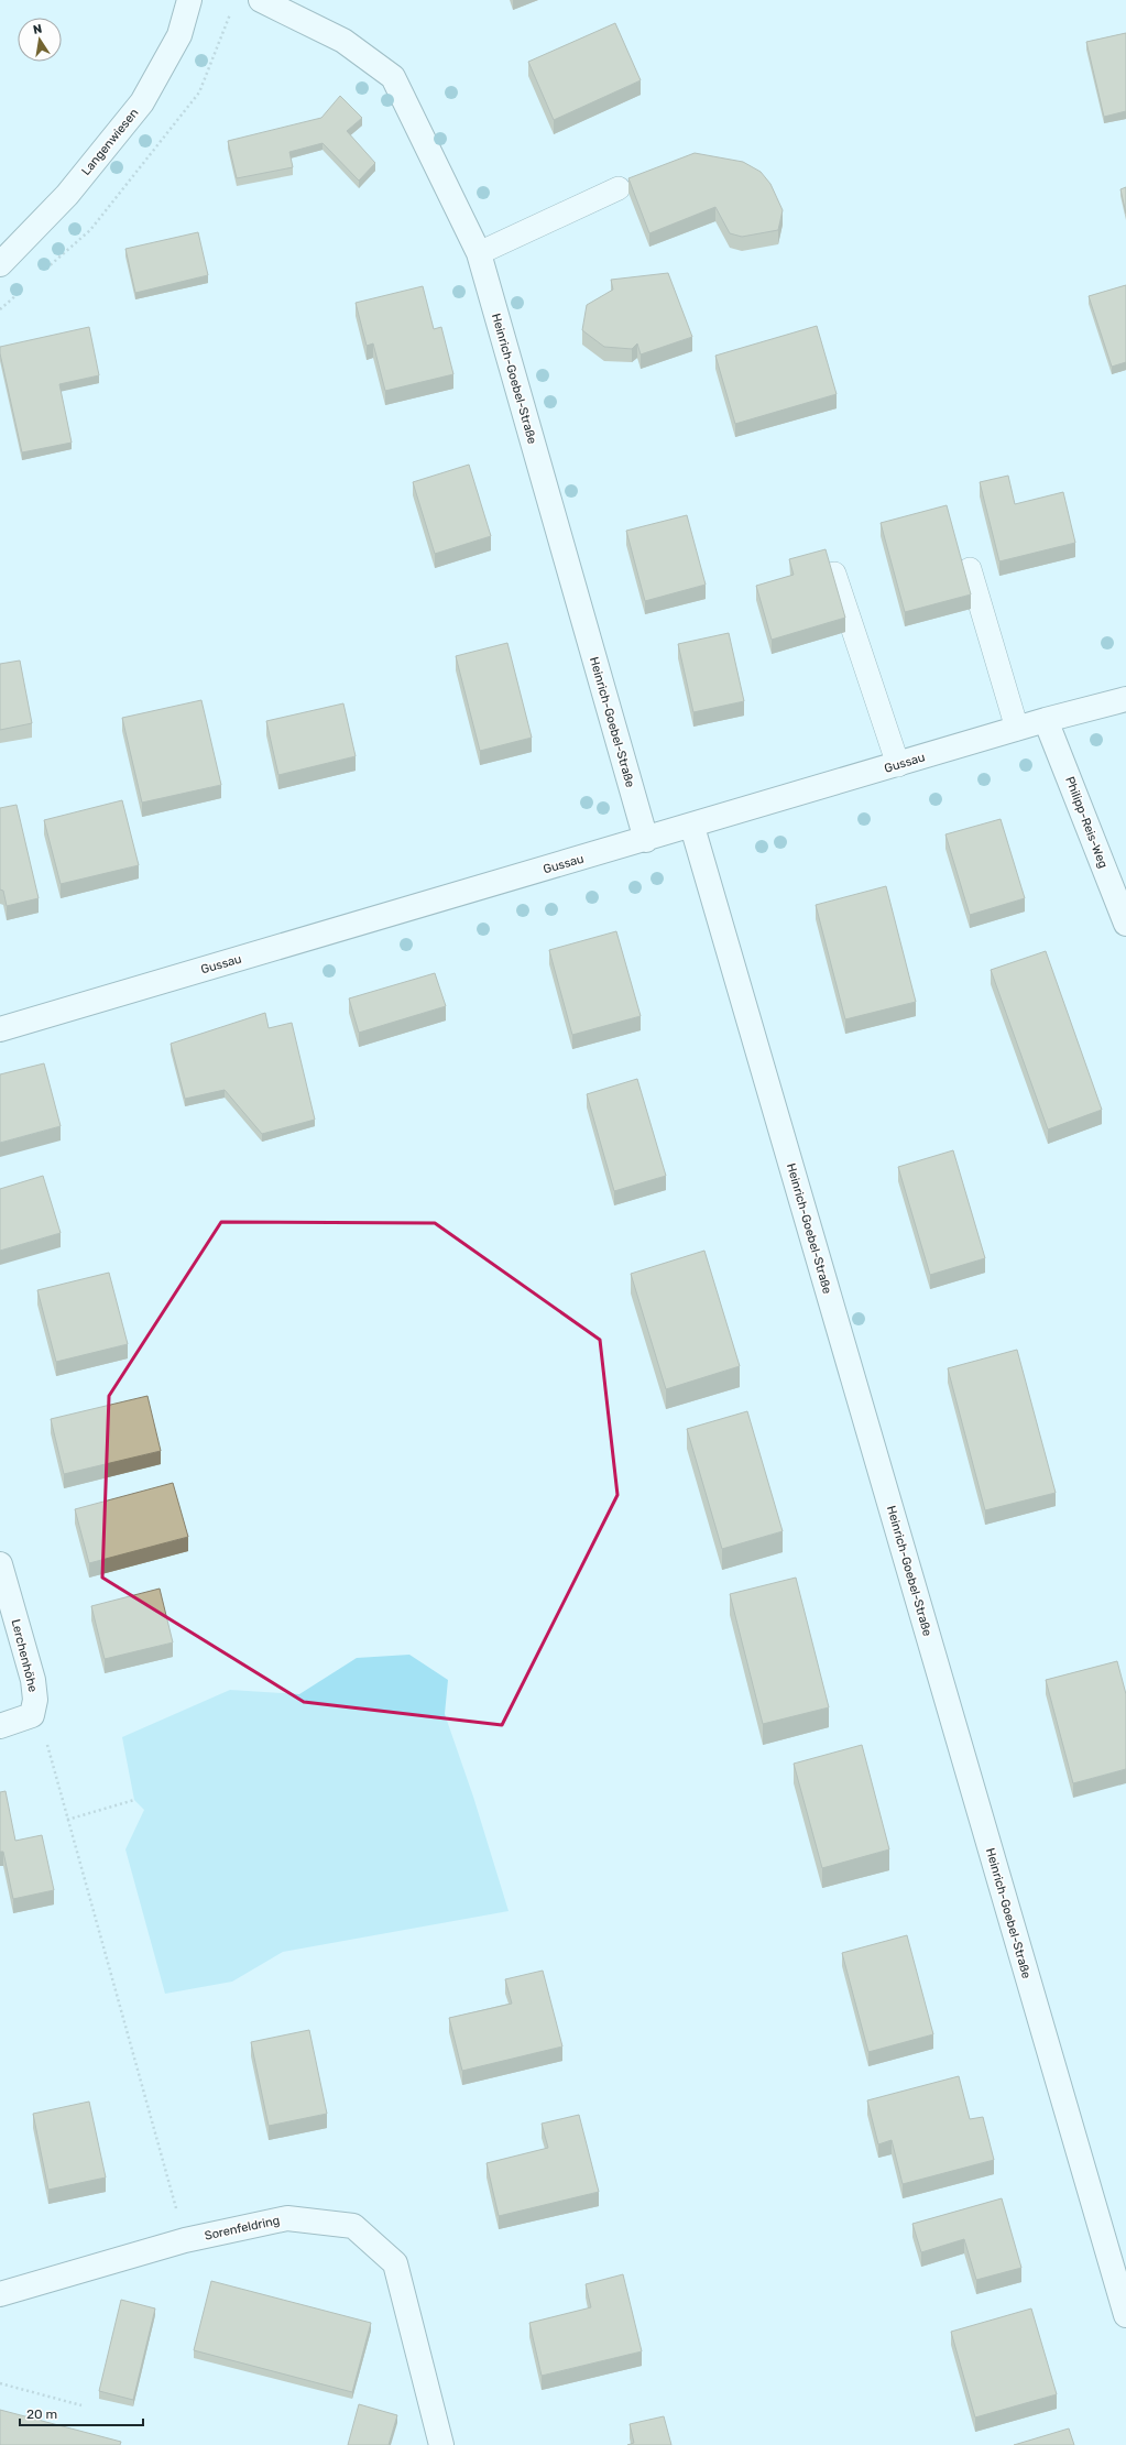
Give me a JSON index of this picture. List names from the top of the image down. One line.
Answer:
{"streets":{"street":["Langenwiesen","Heinrich-Goebel-Straße","Gussau","Philipp-Reis-Weg","Lerchenhöhe","Sorenfeldring"]},"crossings":[["Heinrich-Goebel-Straße","Gussau"],["Gussau","Philipp-Reis-Weg"]],"scale_bar":"20 m","north":"top"}
